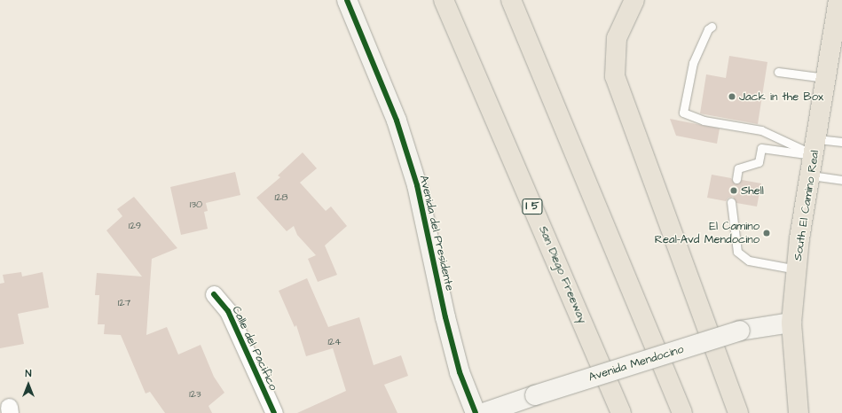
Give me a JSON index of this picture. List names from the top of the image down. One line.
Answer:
{"streets":{"main road":["South El Camino Real","I 5","Avenida del Presidente","San Diego Freeway","Avenida Mendocino"],"street":["Calle del Pacifico"]},"crossings":[["South El Camino Real","Avenida Mendocino"]],"places":["Jack in the Box","Shell","El Camino Real-Avd Mendocino"],"house_numbers":["128","130","129","127","124","123"],"north":"top"}
